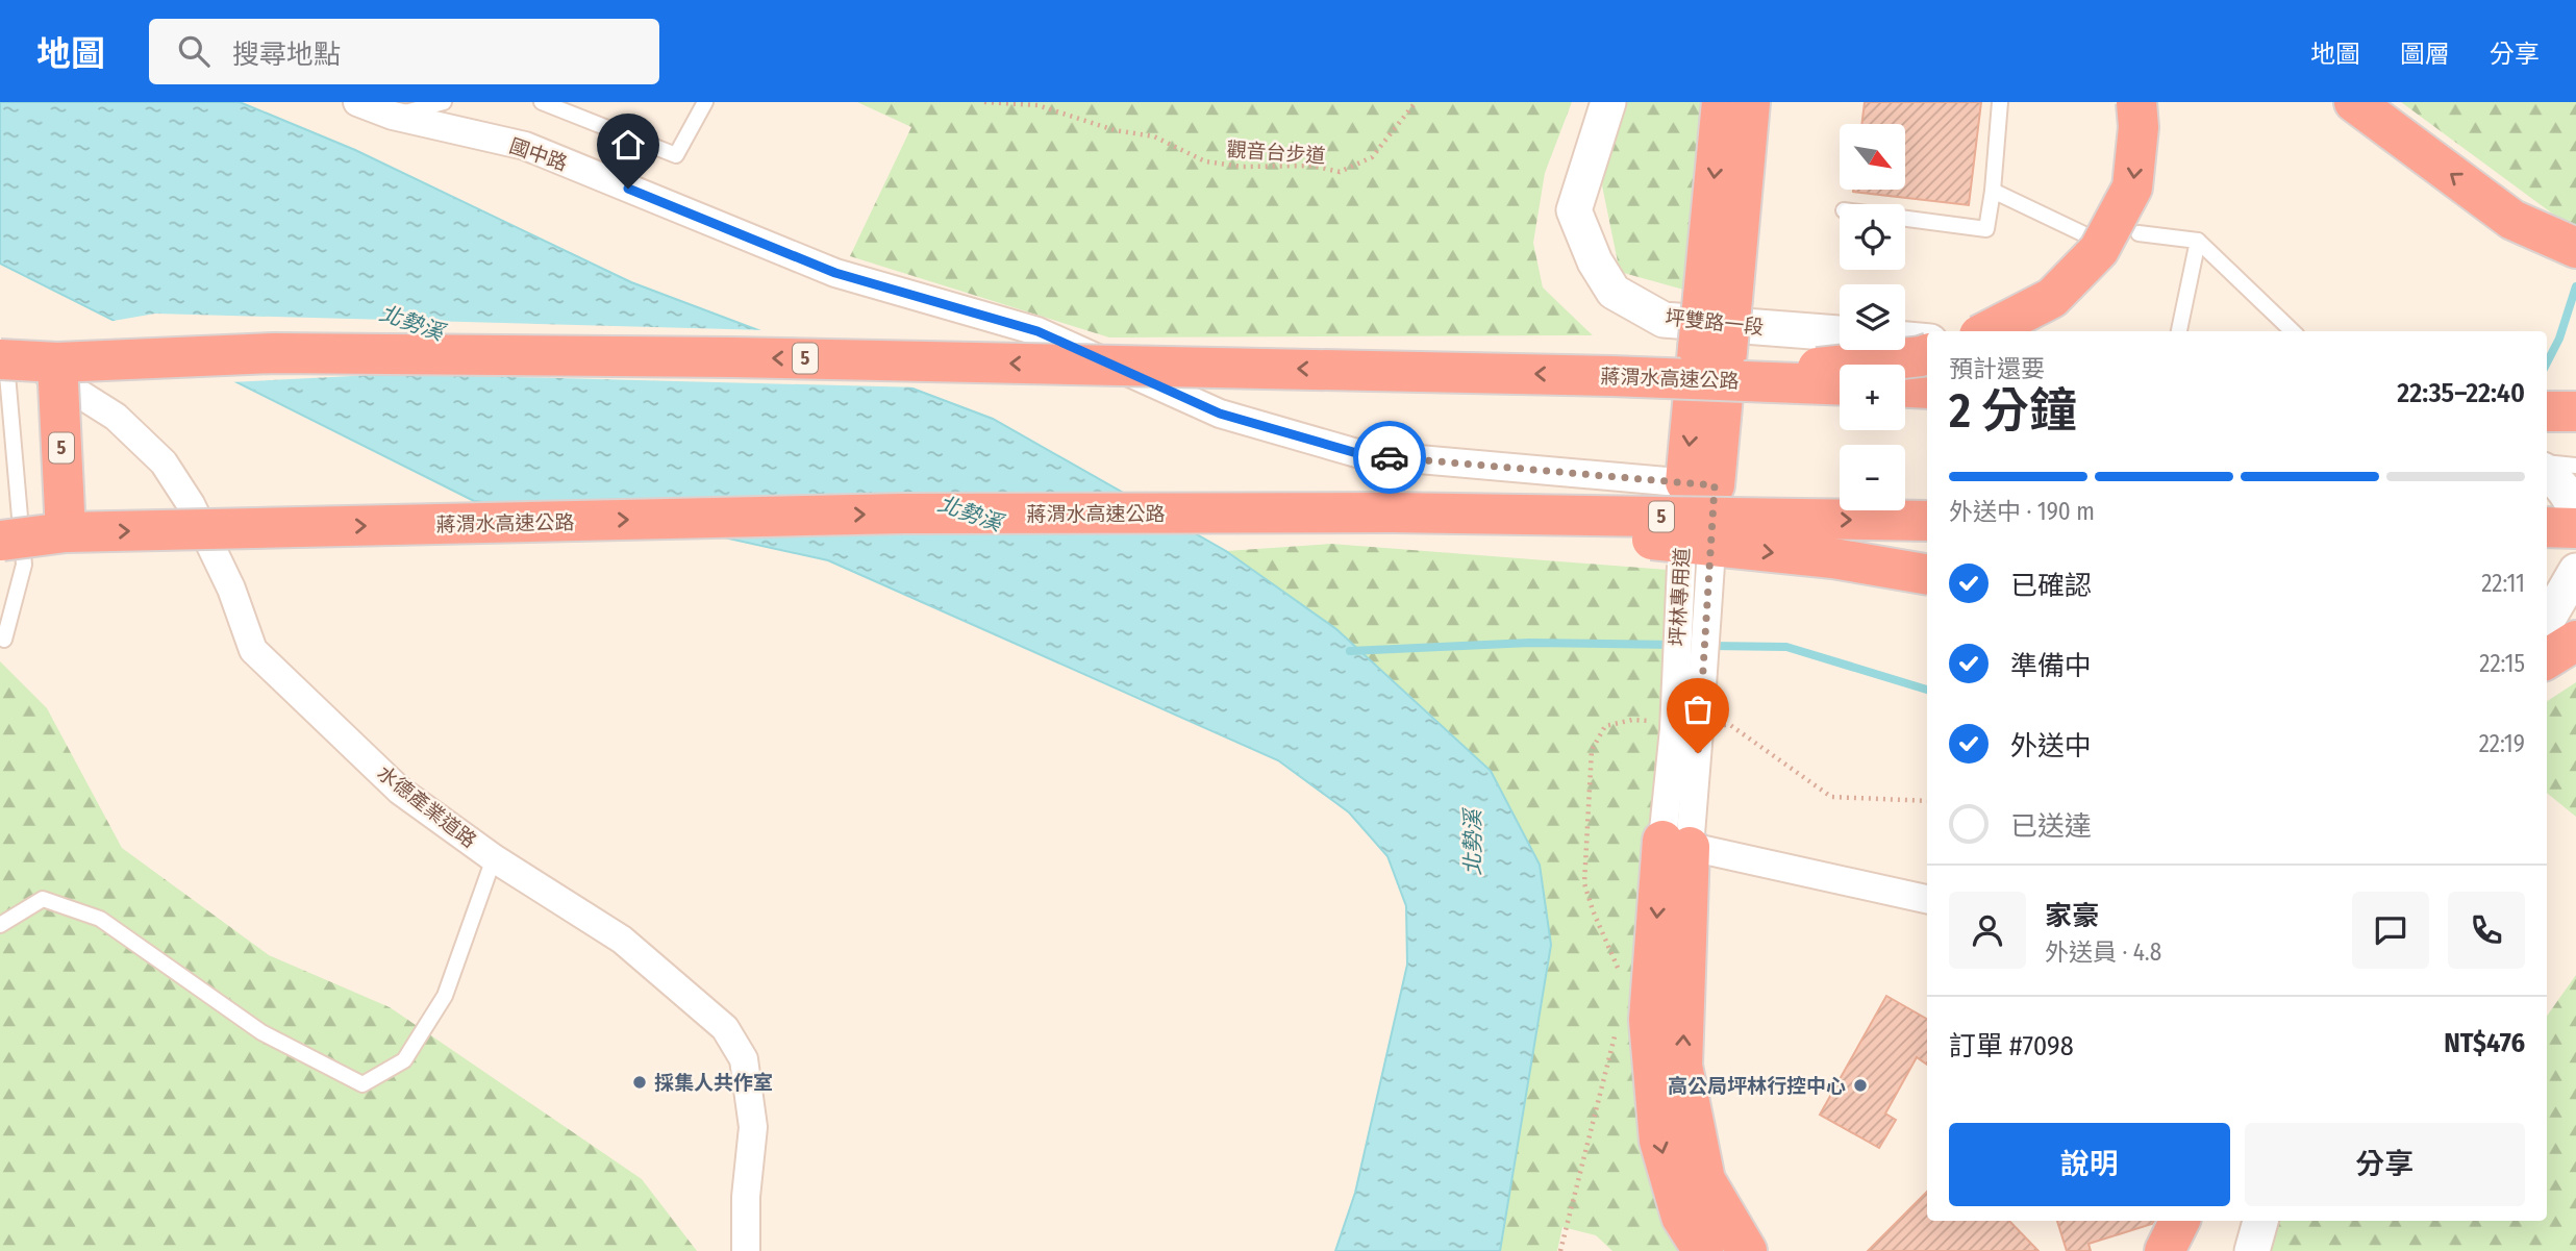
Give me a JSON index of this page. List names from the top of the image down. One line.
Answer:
{"streets":{"highway":["5","蔣渭水高速公路"],"street":["國中路","坪雙路一段","坪林專用道","水德產業道路"],"path":["觀音台步道"]},"crossings":[["國中路","坪林專用道"],["5","蔣渭水高速公路"],["蔣渭水高速公路","水德產業道路"]],"water":["北勢溪"],"places":["採集人共作室","高公局坪林行控中心"],"north":"bottom right","page":{"header":"地圖","search":"搜尋地點","nav":["地圖","圖層","分享"],"map_buttons":["+","−"],"heading":["2 分鐘","預計還要","22:35–22:40"],"panel":["家豪","外送員 · 4.8","訂單 #7098","NT$476"],"bar":"外送中 · 190 m","list":[["已確認","22:11"],["準備中","22:15"],["外送中","22:19"],"已送達"],"buttons":["說明","分享"]}}
